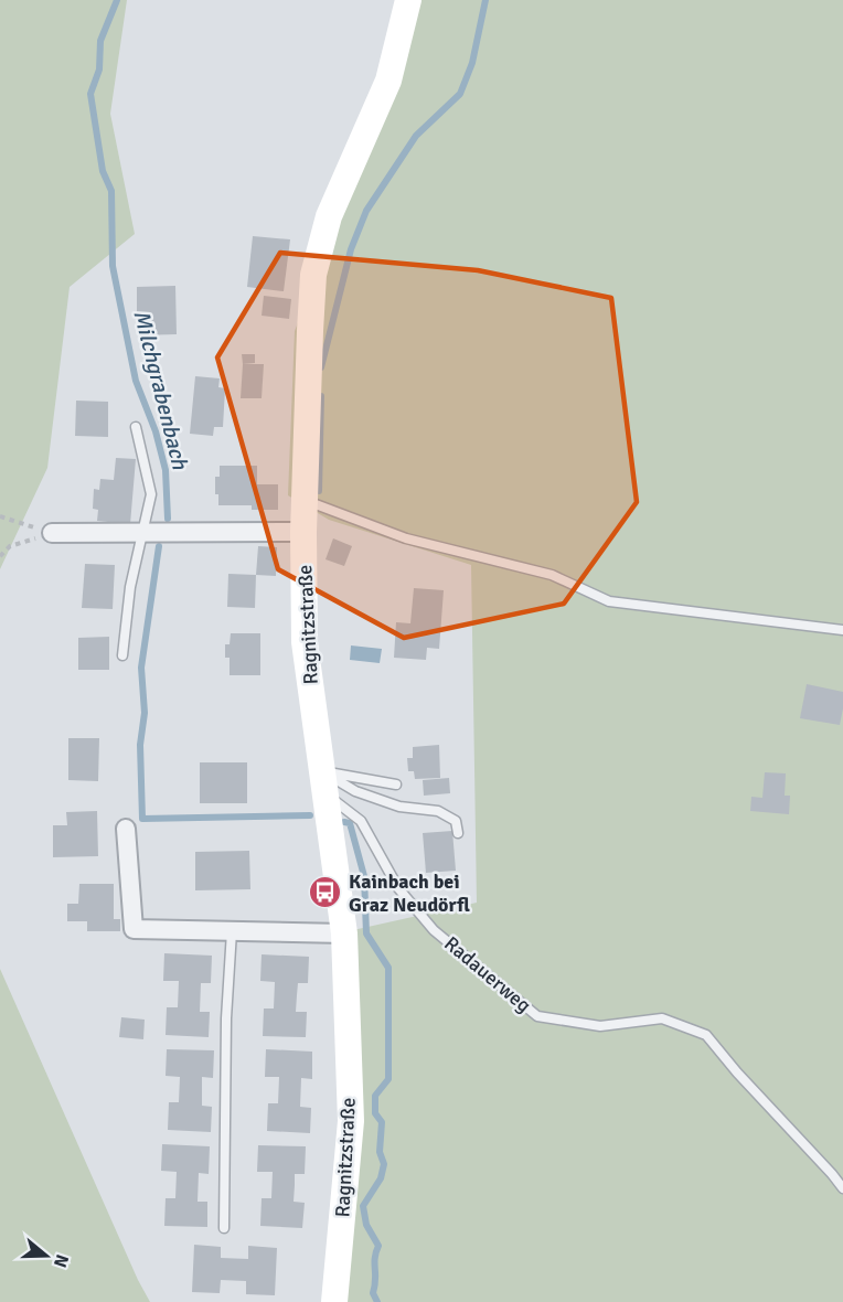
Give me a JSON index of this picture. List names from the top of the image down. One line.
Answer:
{"streets":{"main road":["Ragnitzstraße"],"lane":["Radauerweg"]},"crossings":[["Ragnitzstraße","Radauerweg"]],"water":["Milchgrabenbach"],"places":{"bus stop":["Kainbach bei Graz Neudörfl"]},"north":"right"}
